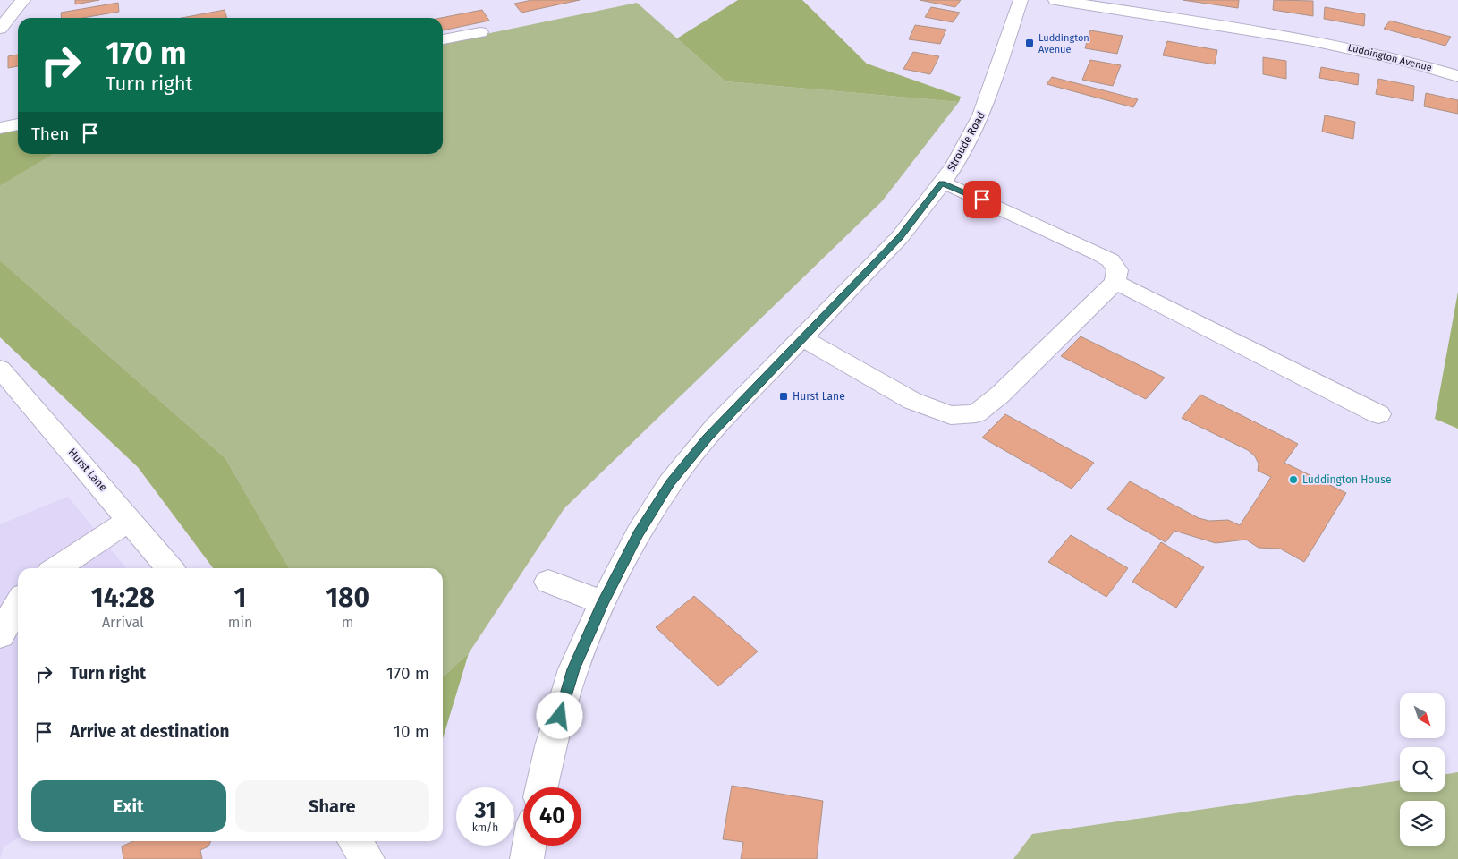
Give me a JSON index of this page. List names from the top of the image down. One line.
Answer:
{"streets":{"street":["Luddington Avenue","Stroude Road","Hurst Lane"]},"places":{"transit":["Luddington Avenue","Hurst Lane"],"other":["Luddington House"]},"north":"bottom right","page":{"turn":["170 m","Turn right"],"then":"Then","eta":["14:28","Arrival","1","min","180","m"],"list":[{"name":"Turn right","value":"170 m"},{"name":"Arrive at destination","value":"10 m"}],"buttons":["Exit","Share"],"speed":"31 km/h","limit":"40"}}
